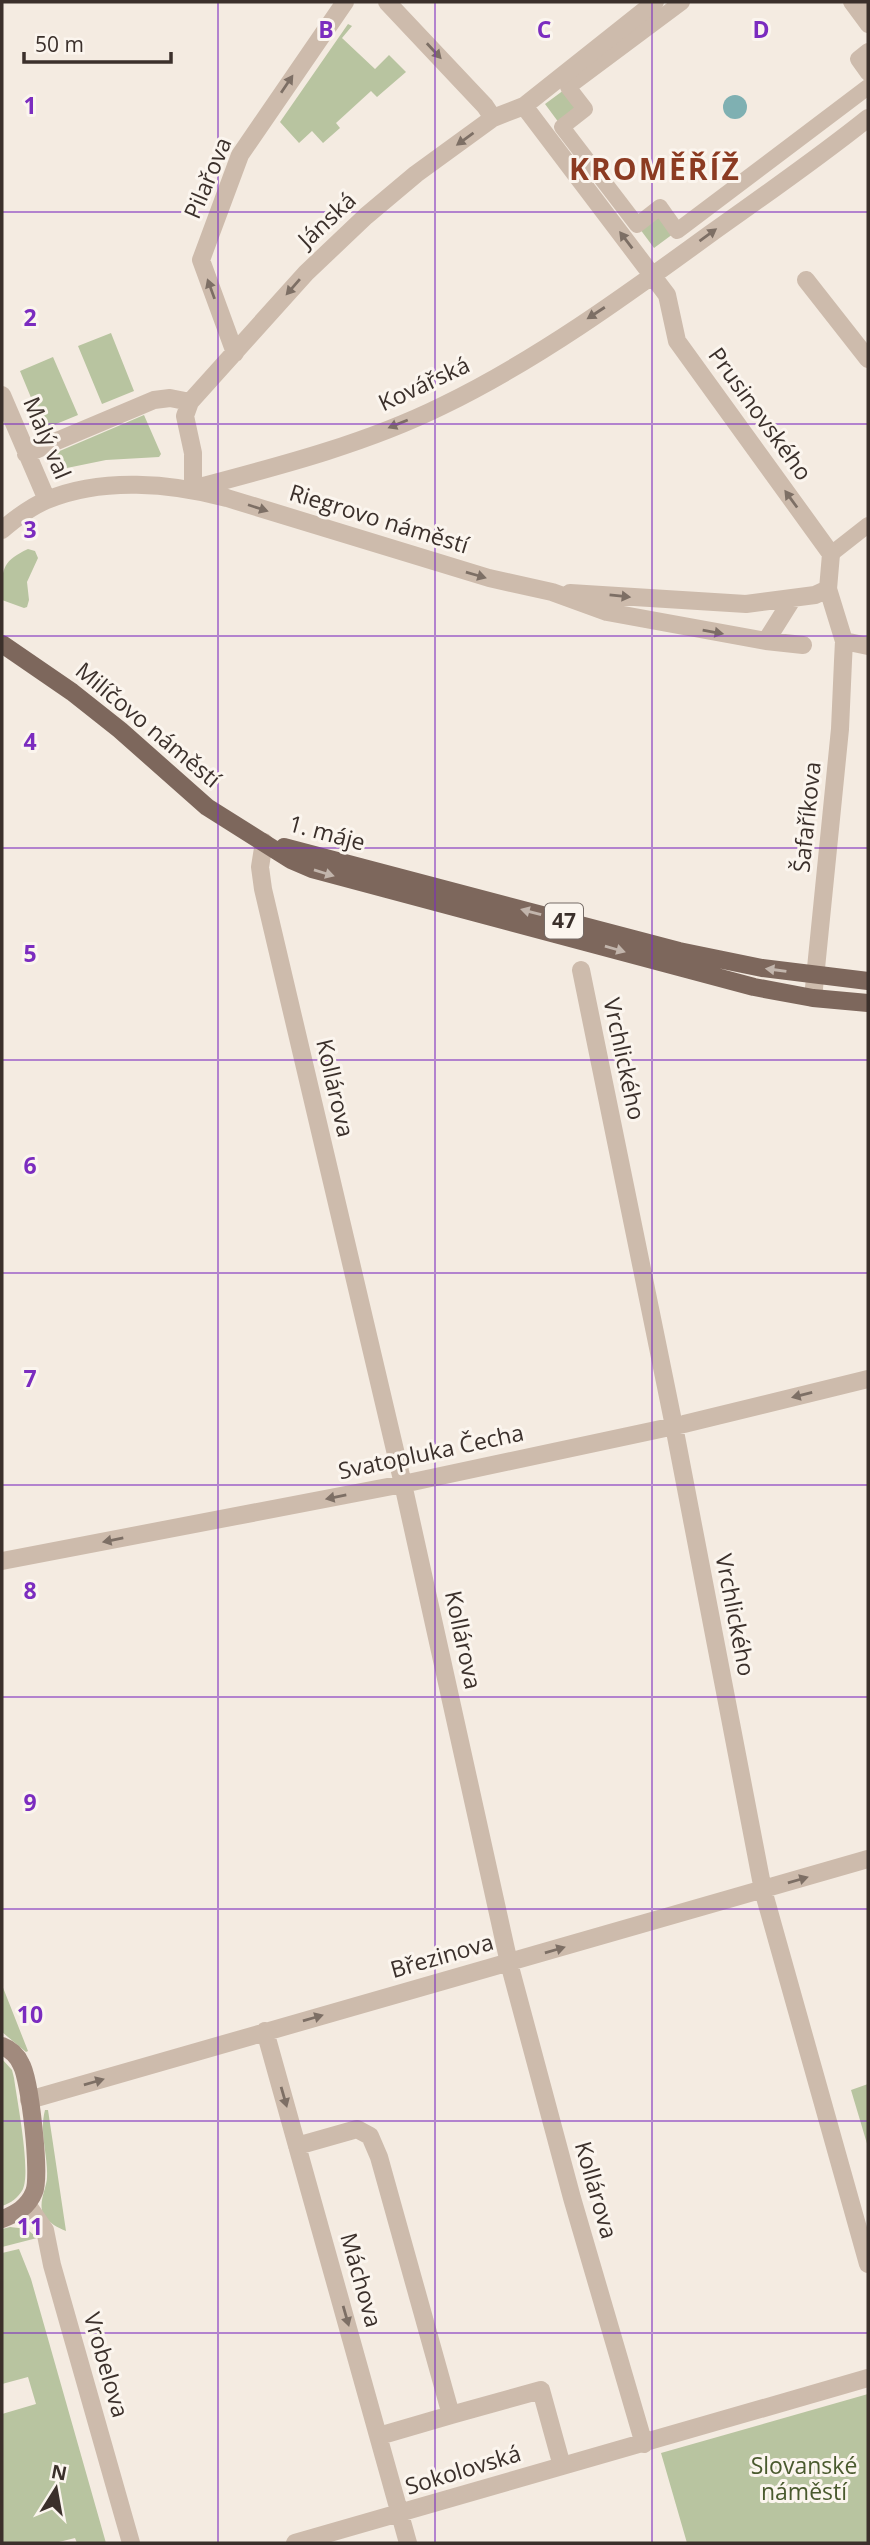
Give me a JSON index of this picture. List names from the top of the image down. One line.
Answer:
{"streets":{"main road":["Milíčovo náměstí","1. máje","47"],"street":["Pilařova","Jánská","Kovářská","Prusinovského","Malý val","Riegrovo náměstí","Šafaříkova","Vrchlického","Kollárova","Svatopluka Čecha","Březinova","Máchova","Vrobelova","Sokolovská"]},"crossings":[["Pilařova","Jánská"],["Kovářská","Prusinovského"],["Kovářská","Riegrovo náměstí"],["Milíčovo náměstí","1. máje"],["Milíčovo náměstí","Kollárova"],["Šafaříkova","1. máje"],["1. máje","Kollárova"],["Vrchlického","Svatopluka Čecha"],["Vrchlického","Březinova"],["Kollárova","Svatopluka Čecha"],["Kollárova","Březinova"],["Kollárova","Sokolovská"],["Březinova","Máchova"],["Máchova","Sokolovská"]],"one_way":["Pilařova","Jánská","Riegrovo náměstí","Svatopluka Čecha","Březinova","Máchova"],"districts":["KROMĚŘÍŽ"],"parks":["Slovanské náměstí"],"scale_bar":"50 m","north":"top","grid":{"columns":["B","C","D"],"rows":["1","2","3","4","5","6","7","8","9","10","11"]}}
